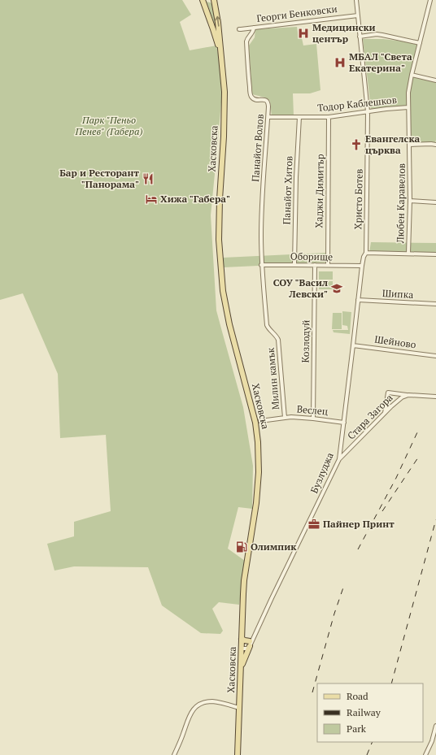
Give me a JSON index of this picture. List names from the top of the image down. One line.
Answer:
{"streets":{"main road":["Хасковска"],"street":["Георги Бенковски","Тодор Каблешков","Панайот Волов","Панайот Хитов","Хаджи Димитър","Христо Ботев","Любен Каравелов","Оборище","Шипка","Козлодуй","Шейново","Милин камък","Веслец","Стара Загора","Бузлуджа"]},"crossings":[["Георги Бенковски","Панайот Волов"],["Георги Бенковски","Христо Ботев"],["Тодор Каблешков","Панайот Волов"],["Тодор Каблешков","Панайот Хитов"],["Тодор Каблешков","Хаджи Димитър"],["Тодор Каблешков","Христо Ботев"],["Тодор Каблешков","Любен Каравелов"],["Панайот Волов","Оборище"],["Панайот Волов","Милин камък"],["Панайот Хитов","Оборище"],["Хаджи Димитър","Оборище"],["Христо Ботев","Оборище"],["Христо Ботев","Шипка"],["Христо Ботев","Бузлуджа"],["Оборище","Козлодуй"],["Оборище","Милин камък"],["Шипка","Бузлуджа"],["Козлодуй","Веслец"],["Шейново","Бузлуджа"],["Милин камък","Веслец"],["Веслец","Бузлуджа"],["Стара Загора","Бузлуджа"]],"parks":["Парк \"Пеньо Пенев\" (Габера)"],"places":{"hospital":["Медицински център","МБАЛ \"Света Екатерина\""],"church":["Евангелска църква"],"restaurant":["Бар и Ресторант \"Панорама\""],"hotel":["Хижа \"Габера\""],"school or university":["СОУ \"Васил Левски\""],"office":["Пайнер Принт"],"fuel station":["Олимпик"]},"legend":["Road","Railway","Park"]}
